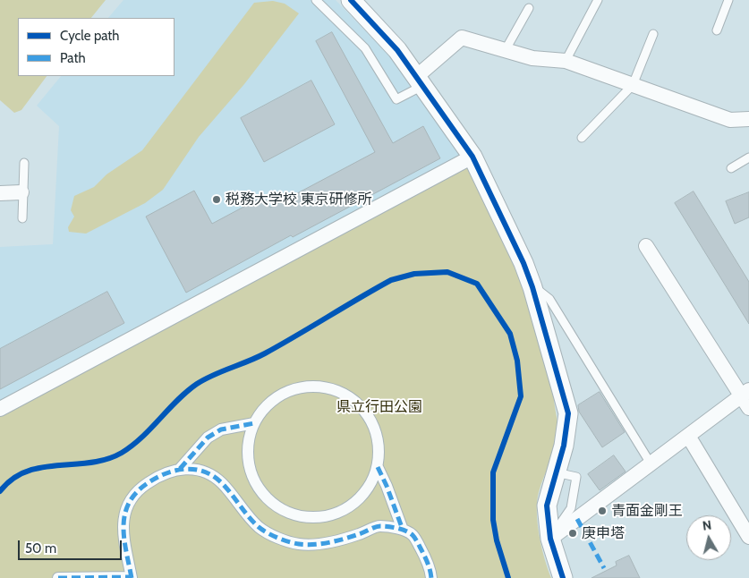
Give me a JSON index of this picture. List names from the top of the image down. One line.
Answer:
{"parks":["県立行田公園"],"places":["税務大学校 東京研修所","青面金剛王","庚申塔"],"legend":["Cycle path","Path"],"scale_bar":"50 m","north":"top"}
